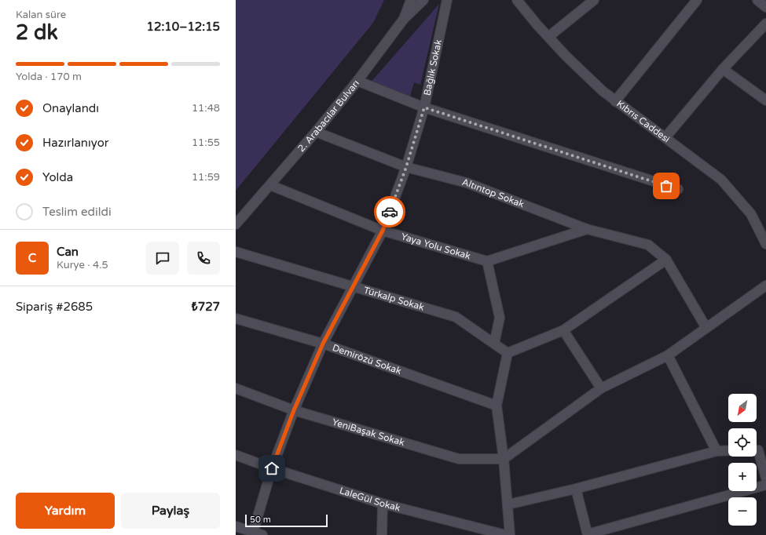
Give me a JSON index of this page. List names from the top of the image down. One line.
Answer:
{"streets":{"street":["Bağlık Sokak","2. Arabacılar Bulvarı","Kıbrıs Caddesi","Altıntop Sokak","Yaya Yolu Sokak","Türkalp Sokak","Demirözü Sokak","YeniBaşak Sokak","LaleGül Sokak"]},"crossings":[["Bağlık Sokak","Altıntop Sokak"],["Bağlık Sokak","Yaya Yolu Sokak"],["Bağlık Sokak","Türkalp Sokak"],["Bağlık Sokak","Demirözü Sokak"],["Bağlık Sokak","YeniBaşak Sokak"],["Bağlık Sokak","LaleGül Sokak"],["2. Arabacılar Bulvarı","Altıntop Sokak"],["2. Arabacılar Bulvarı","Yaya Yolu Sokak"]],"scale_bar":"50 m","north":"bottom left","page":{"heading":["2 dk","Kalan süre","12:10–12:15"],"panel":["Can","Kurye · 4.5","Sipariş #2685","₺727"],"bar":"Yolda · 170 m","list":[["Onaylandı","11:48"],["Hazırlanıyor","11:55"],["Yolda","11:59"],"Teslim edildi"],"round":"C","map_buttons":["+","−"],"buttons":["Yardım","Paylaş"],"scale":"50 m"}}
